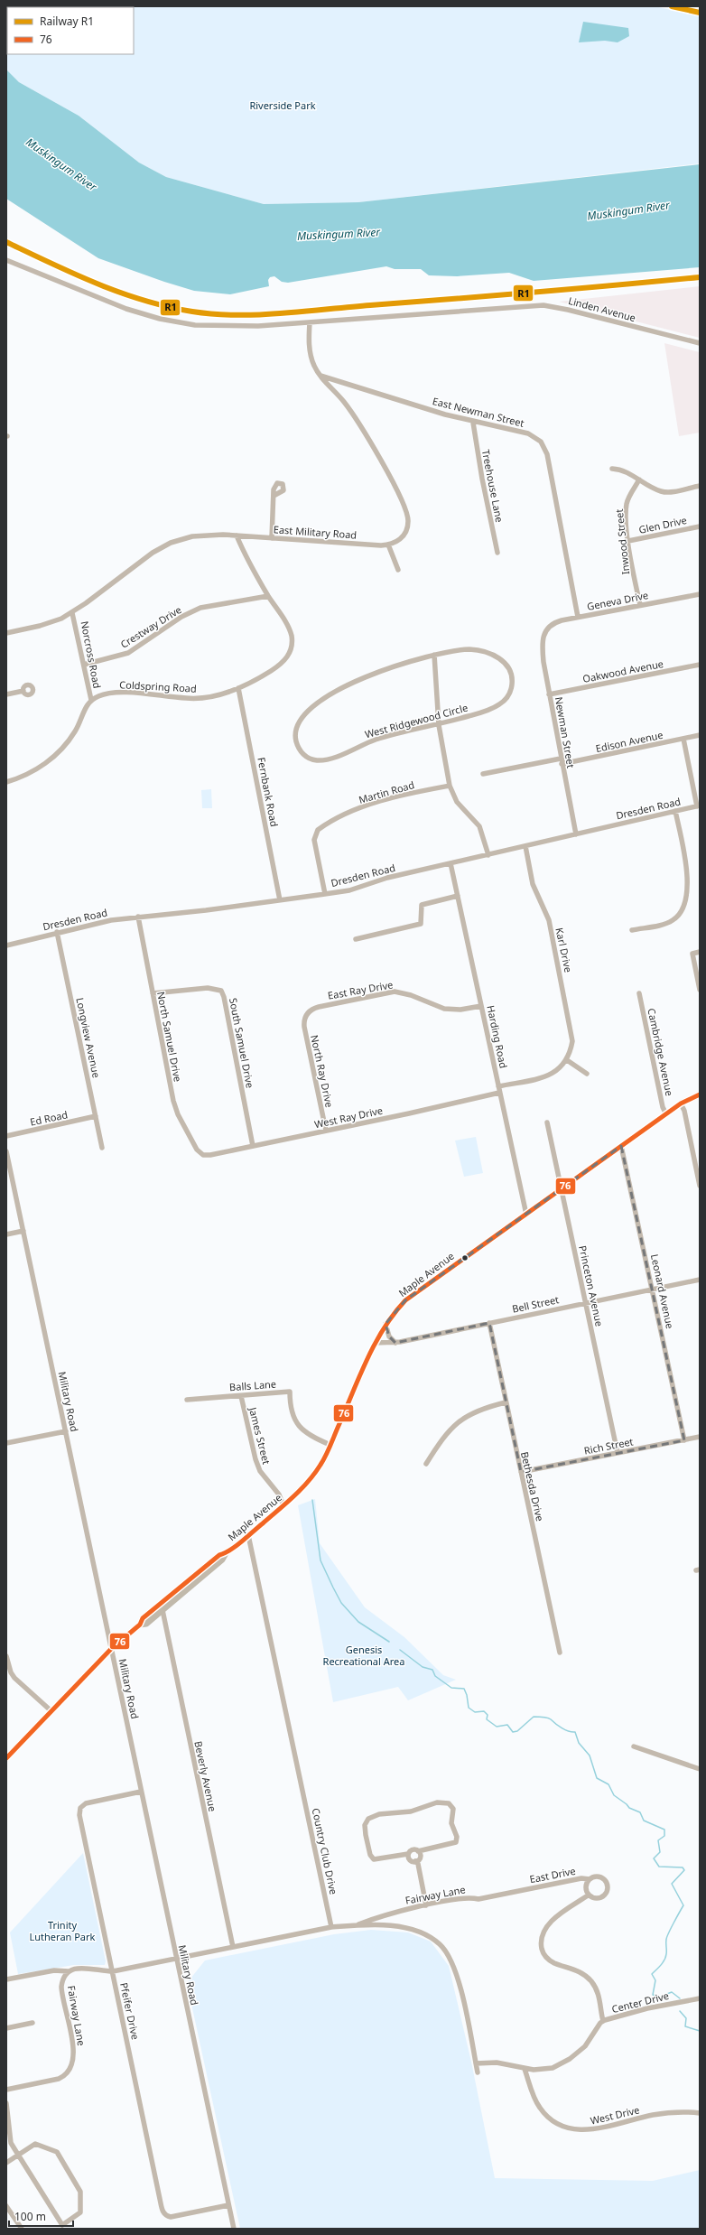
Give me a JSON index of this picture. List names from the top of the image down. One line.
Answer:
{"streets":{"main road":["Maple Avenue"],"street":["Linden Avenue","East Newman Street","Treehouse Lane","Glen Drive","East Military Road","Inwood Street","Geneva Drive","Crestway Drive","Norcross Road","Oakwood Avenue","Coldspring Road","West Ridgewood Circle","Newman Street","Edison Avenue","Fernbank Road","Martin Road","Dresden Road","Karl Drive","East Ray Drive","North Samuel Drive","Harding Road","Longview Avenue","South Samuel Drive","Cambridge Avenue","North Ray Drive","West Ray Drive","Ed Road","Princeton Avenue","Leonard Avenue","Bell Street","Balls Lane","Military Road","James Street","Rich Street","Bethesda Drive","Beverly Avenue","Country Club Drive","East Drive","Fairway Lane","Center Drive","Pfeifer Drive","West Drive"]},"crossings":[["East Newman Street","Treehouse Lane"],["East Newman Street","Geneva Drive"],["Glen Drive","Inwood Street"],["East Military Road","Norcross Road"],["East Military Road","Coldspring Road"],["Inwood Street","Geneva Drive"],["Geneva Drive","Newman Street"],["Crestway Drive","Norcross Road"],["Crestway Drive","Coldspring Road"],["Norcross Road","Coldspring Road"],["Oakwood Avenue","Newman Street"],["Coldspring Road","Fernbank Road"],["Newman Street","Edison Avenue"],["Newman Street","Dresden Road"],["Fernbank Road","Dresden Road"],["Martin Road","Dresden Road"],["Dresden Road","Karl Drive"],["Dresden Road","North Samuel Drive"],["Dresden Road","Harding Road"],["Dresden Road","Longview Avenue"],["East Ray Drive","Harding Road"],["East Ray Drive","North Ray Drive"],["North Samuel Drive","South Samuel Drive"],["North Samuel Drive","West Ray Drive"],["Harding Road","West Ray Drive"],["Harding Road","Maple Avenue"],["Longview Avenue","Ed Road"],["South Samuel Drive","West Ray Drive"],["Cambridge Avenue","Maple Avenue"],["North Ray Drive","West Ray Drive"],["Maple Avenue","Princeton Avenue"],["Maple Avenue","Leonard Avenue"],["Maple Avenue","Bell Street"],["Maple Avenue","Balls Lane"],["Maple Avenue","Military Road"],["Maple Avenue","James Street"],["Maple Avenue","Beverly Avenue"],["Maple Avenue","Country Club Drive"],["Princeton Avenue","Bell Street"],["Princeton Avenue","Rich Street"],["Leonard Avenue","Bell Street"],["Leonard Avenue","Rich Street"],["Bell Street","Bethesda Drive"],["Balls Lane","James Street"],["Military Road","Fairway Lane"],["Military Road","Pfeifer Drive"],["Rich Street","Bethesda Drive"],["Beverly Avenue","Fairway Lane"],["Country Club Drive","Fairway Lane"],["East Drive","Fairway Lane"],["East Drive","Center Drive"],["Fairway Lane","Pfeifer Drive"],["Center Drive","West Drive"]],"water":["Muskingum River"],"parks":["Riverside Park","Genesis Recreational Area","Trinity Lutheran Park"],"lines":["rail line R1","transit line 76"],"legend":["Railway R1","76"],"scale_bar":"100 m"}
